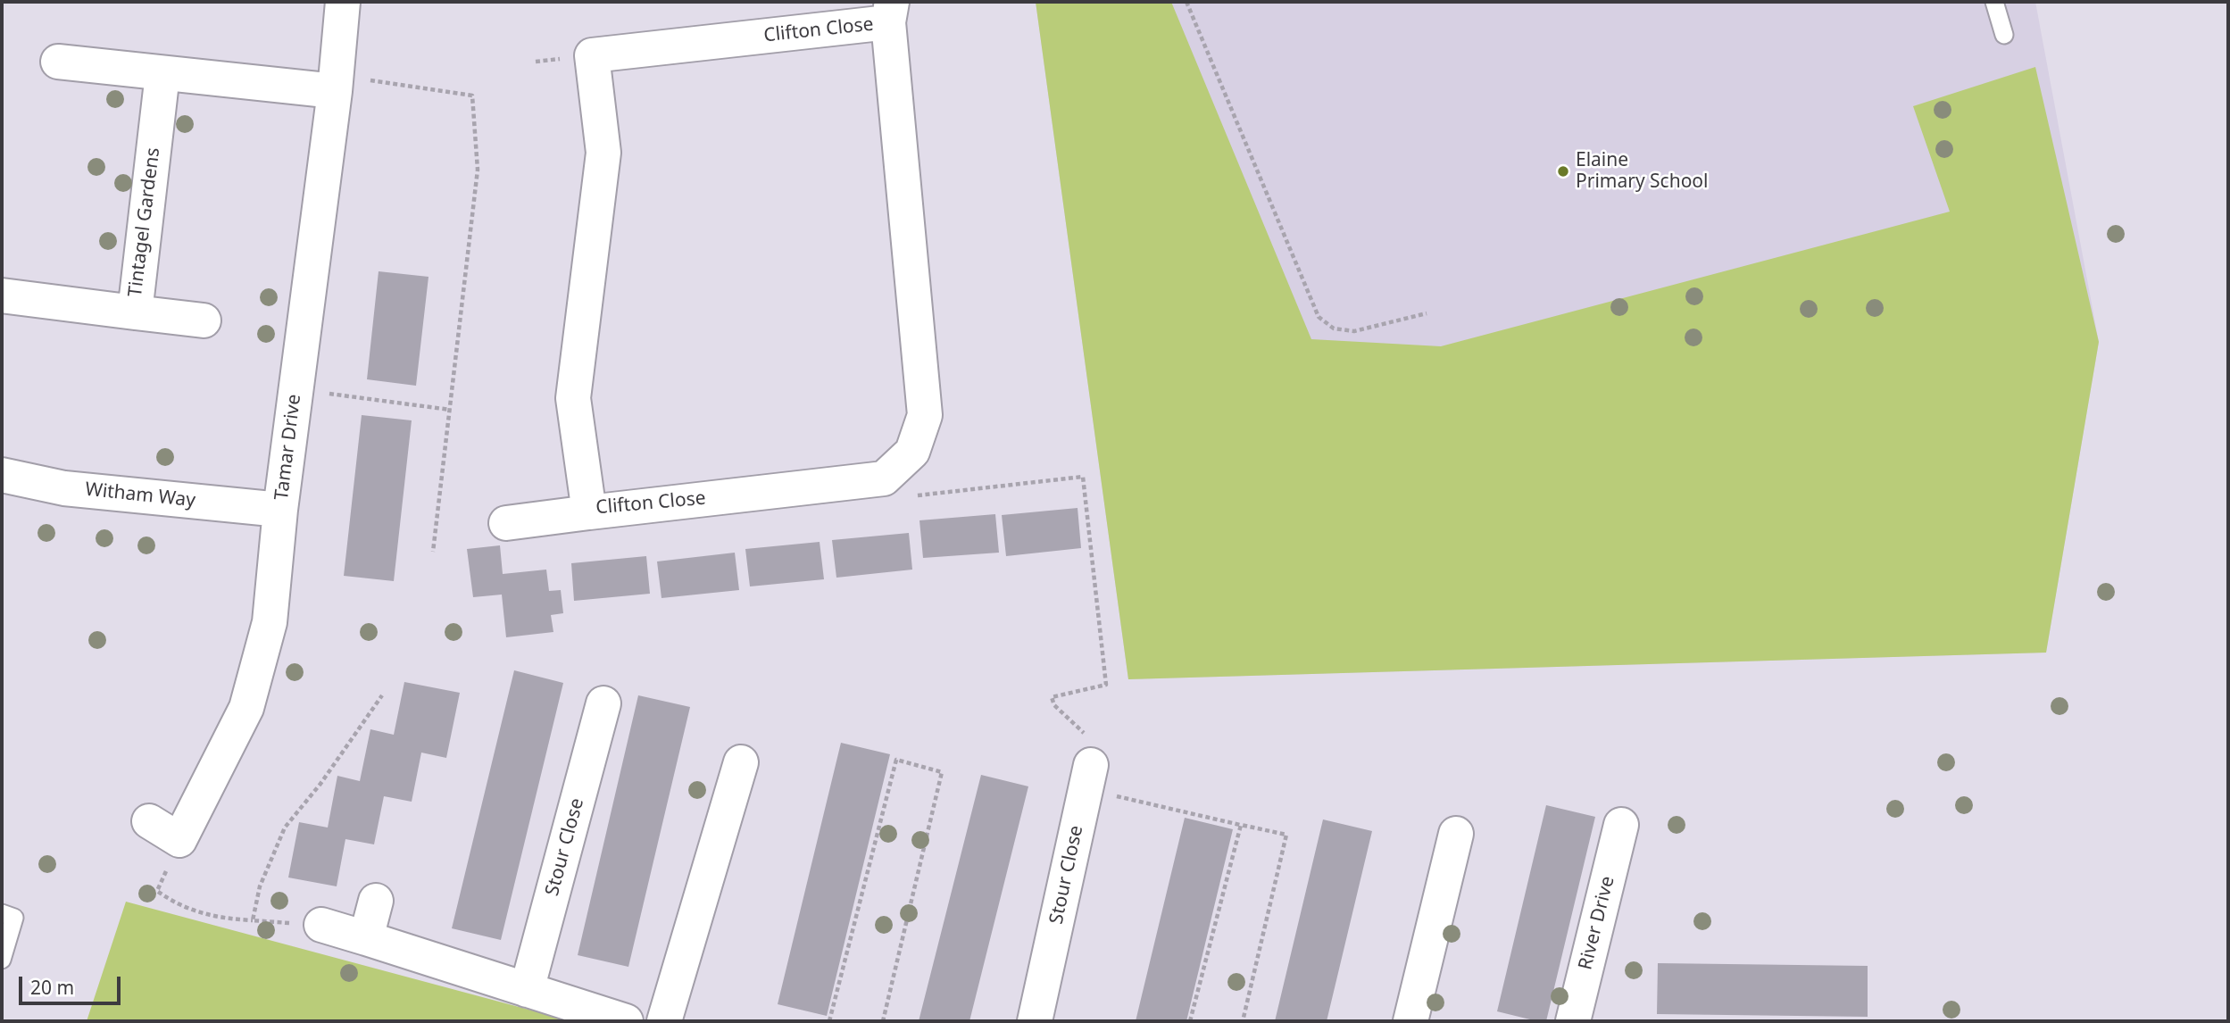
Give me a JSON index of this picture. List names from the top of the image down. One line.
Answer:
{"streets":{"street":["Clifton Close","Tintagel Gardens","Tamar Drive","Witham Way","Stour Close","River Drive"]},"crossings":[["Tamar Drive","Witham Way"]],"places":["Elaine Primary School"],"scale_bar":"20 m"}
